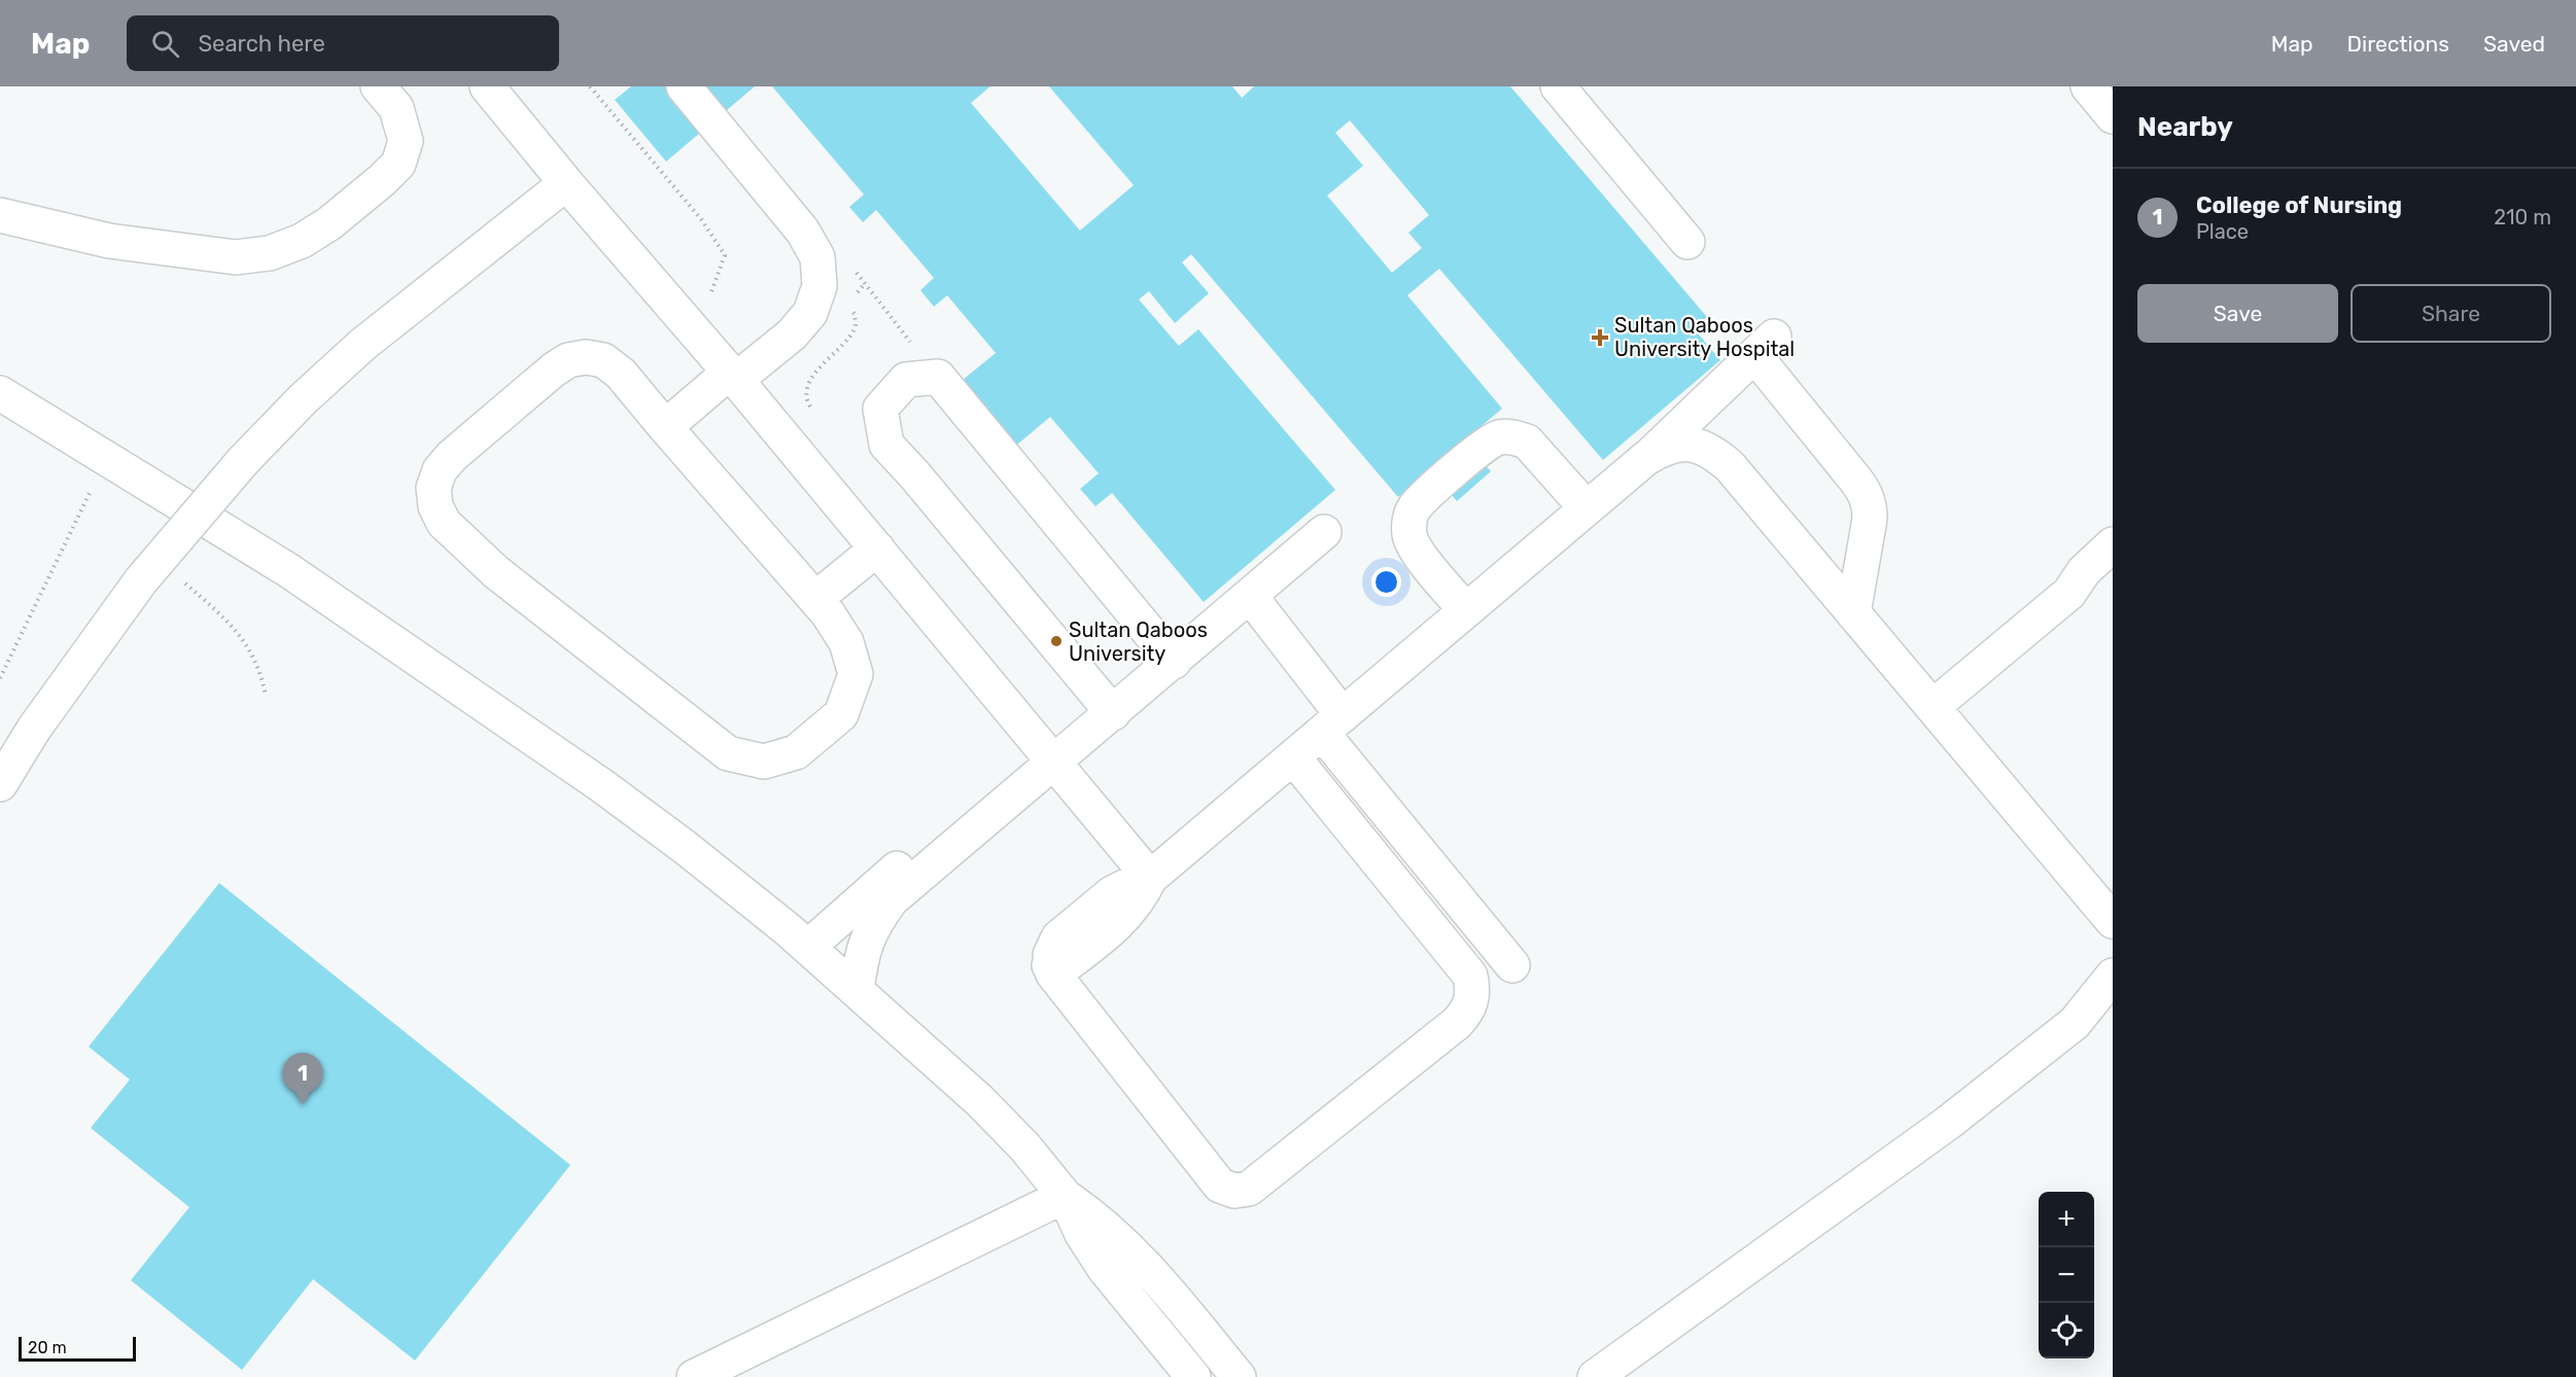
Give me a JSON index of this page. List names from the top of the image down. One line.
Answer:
{"places":{"health":["Sultan Qaboos University Hospital"],"other":["Sultan Qaboos University"]},"scale_bar":"20 m","page":{"header":"Map","search":"Search here","nav":["Map","Directions","Saved"],"heading":"Nearby","list":[{"mark":"1","name":"College of Nursing","note":"Place","value":"210 m"}],"buttons":["Save","Share"],"pins":"1","map_buttons":["+","−"],"scale":"20 m"}}
